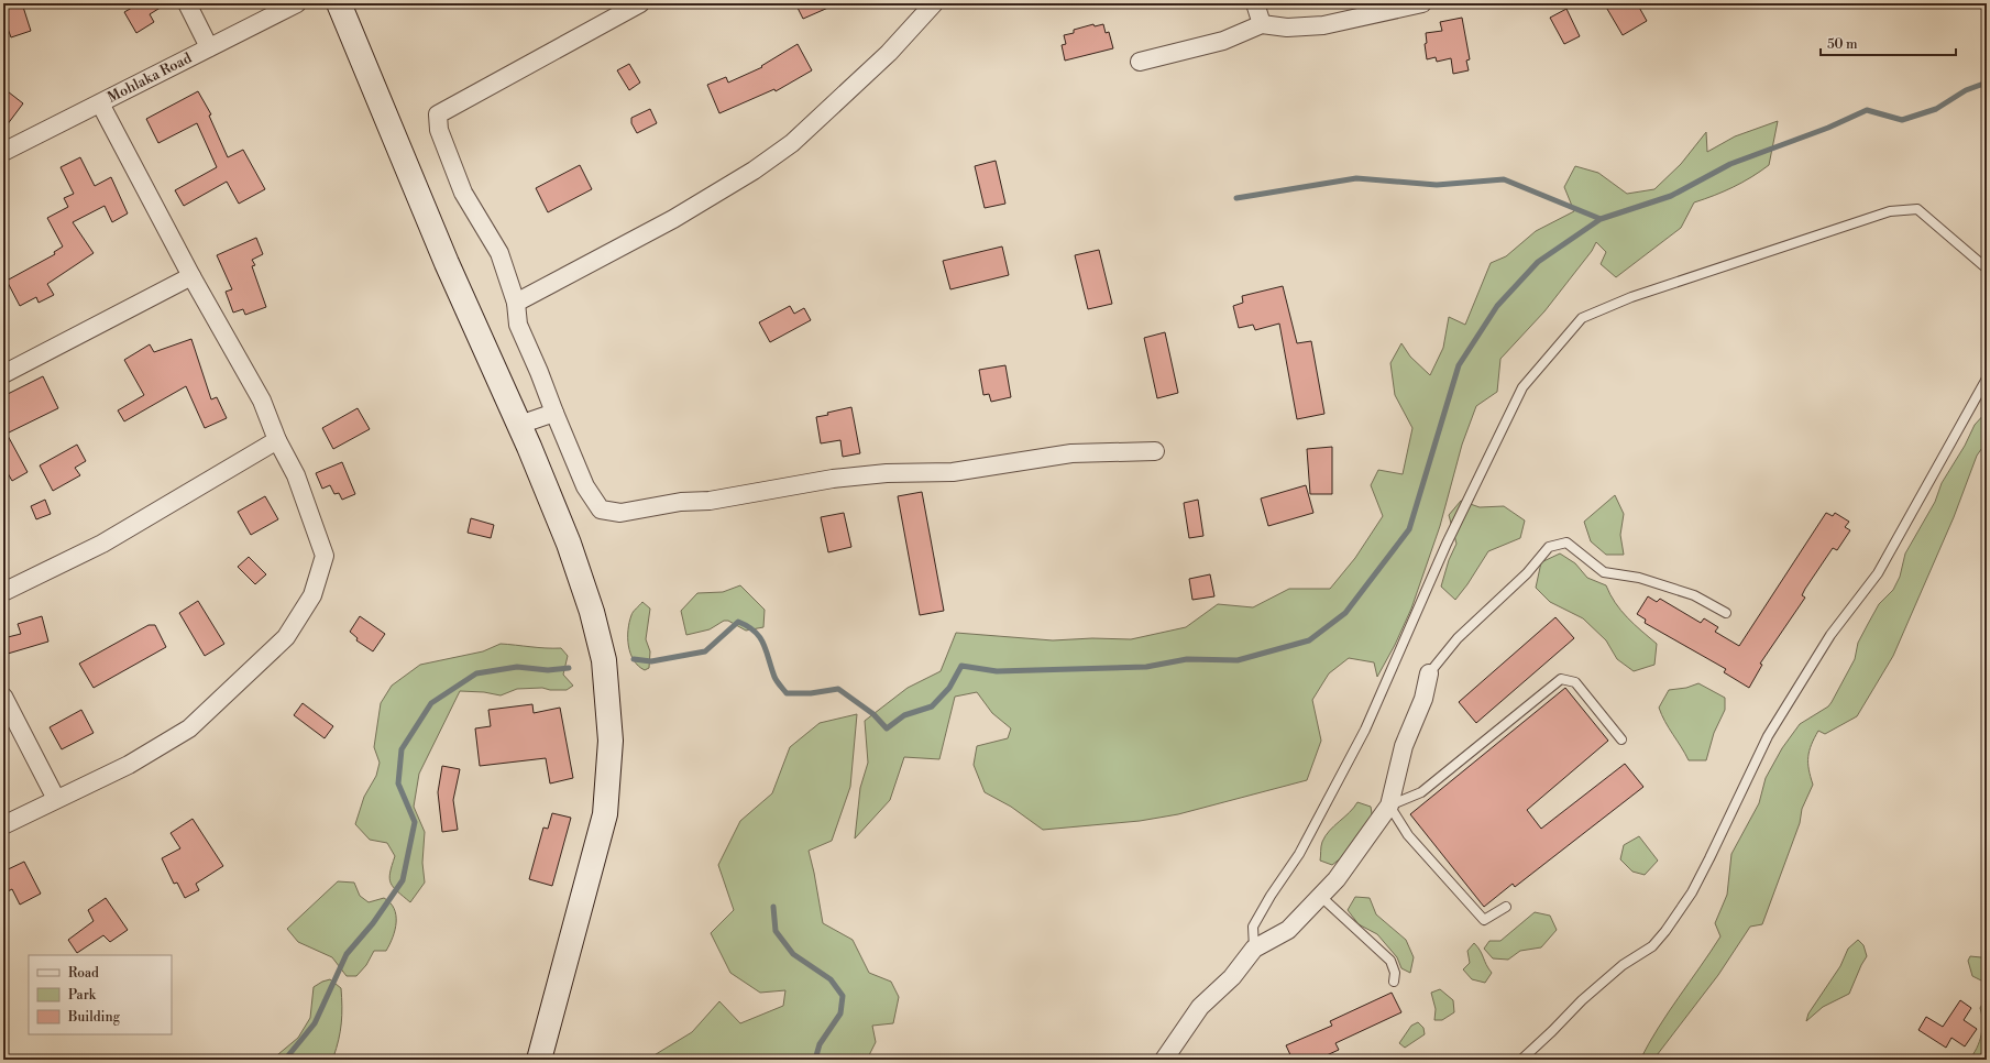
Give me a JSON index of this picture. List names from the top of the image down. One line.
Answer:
{"streets":{"street":["Mohlaka Road"]},"legend":["Road","Park","Building"],"scale_bar":"50 m"}
